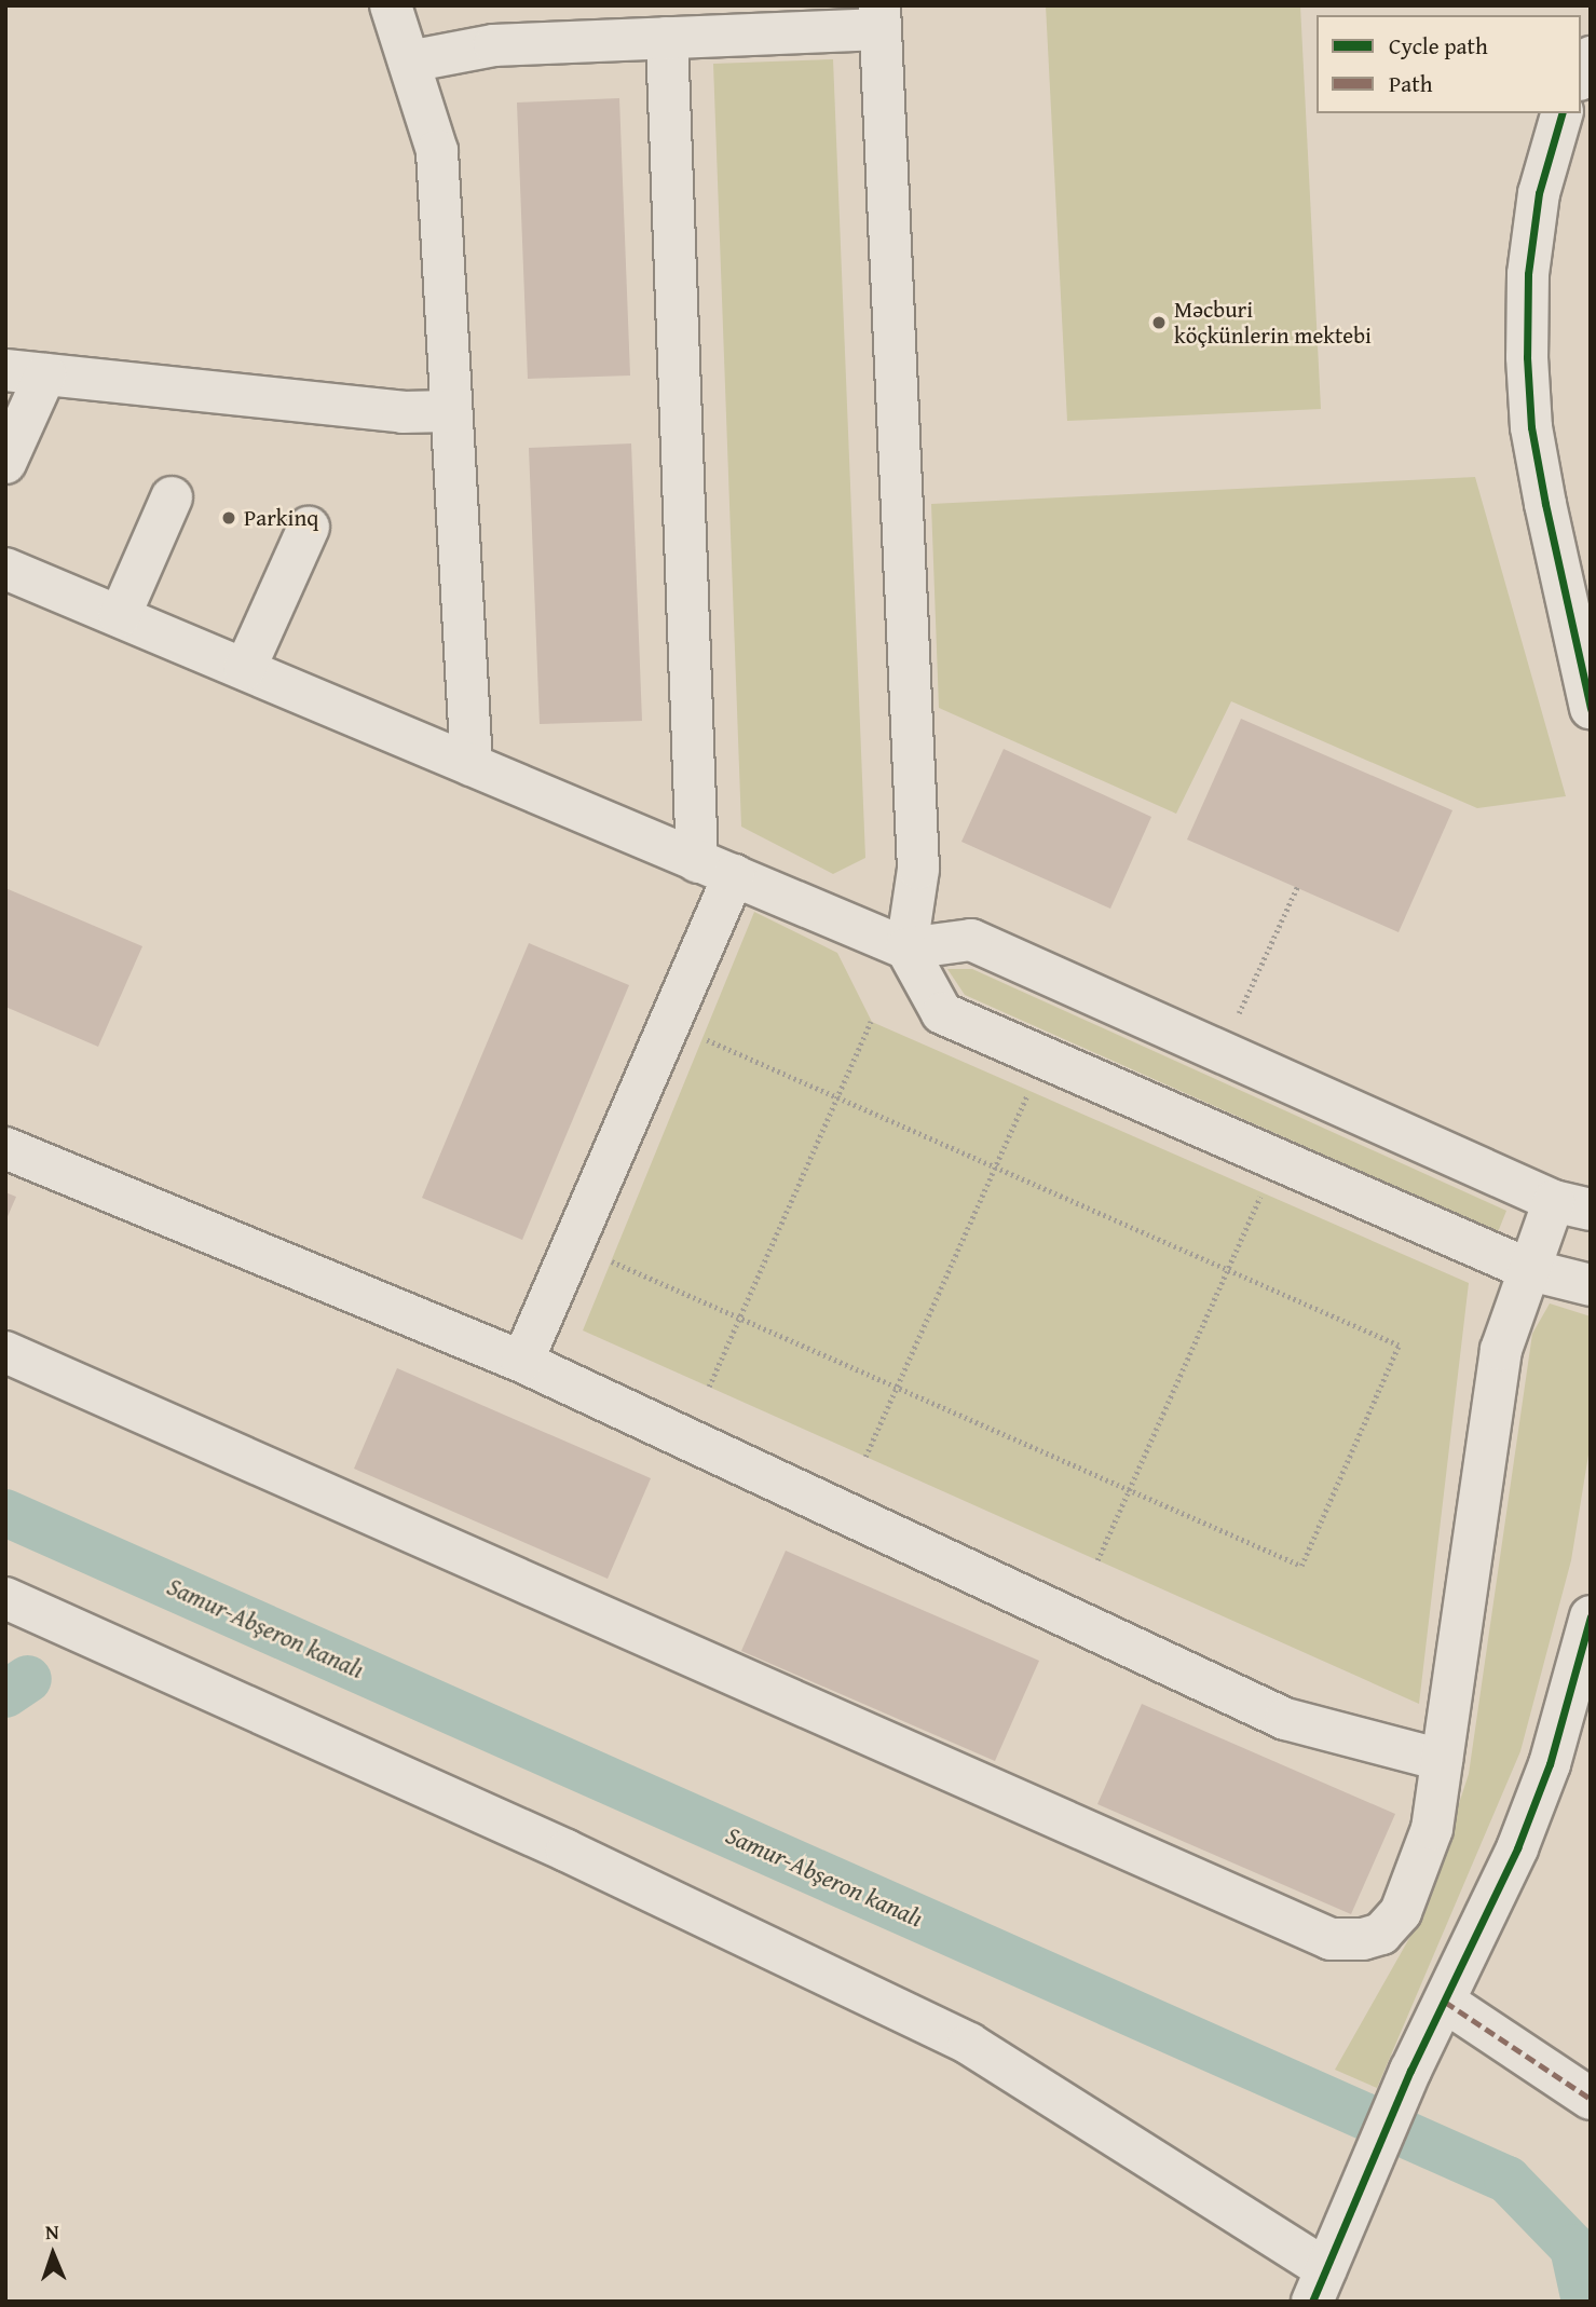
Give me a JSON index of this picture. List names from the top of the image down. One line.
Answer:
{"water":["Samur-Abşeron kanalı"],"places":["Məcburi köçkünlerin mektebi","Parkinq"],"legend":["Cycle path","Path"],"north":"top"}
